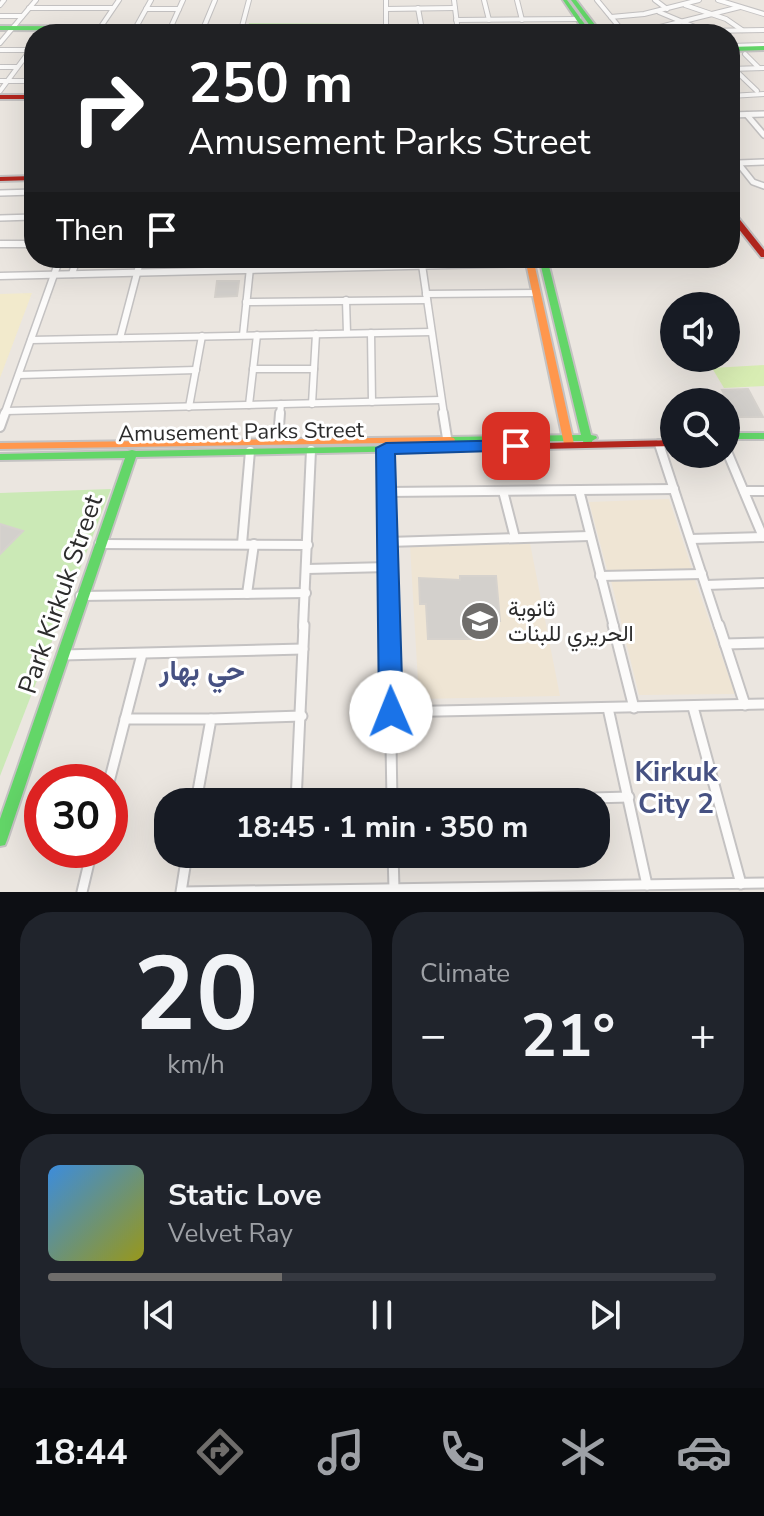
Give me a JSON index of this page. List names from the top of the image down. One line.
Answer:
{"streets":{"main road":["Amusement Parks Street","Park Kirkuk Street"]},"crossings":[["Amusement Parks Street","Park Kirkuk Street"]],"districts":["حي بهار","Kirkuk City 2"],"places":{"school or university":["ثانوية الحريري للبنات"]},"page":{"turn":["250 m","Amusement Parks Street"],"then":"Then","limit":"30","trip":"18:45 · 1 min · 350 m","tile":[["20","km/h"],"Climate"],"heat":["−","21°","+"],"song":["Static Love","Velvet Ray"],"tabs":"18:44"}}
